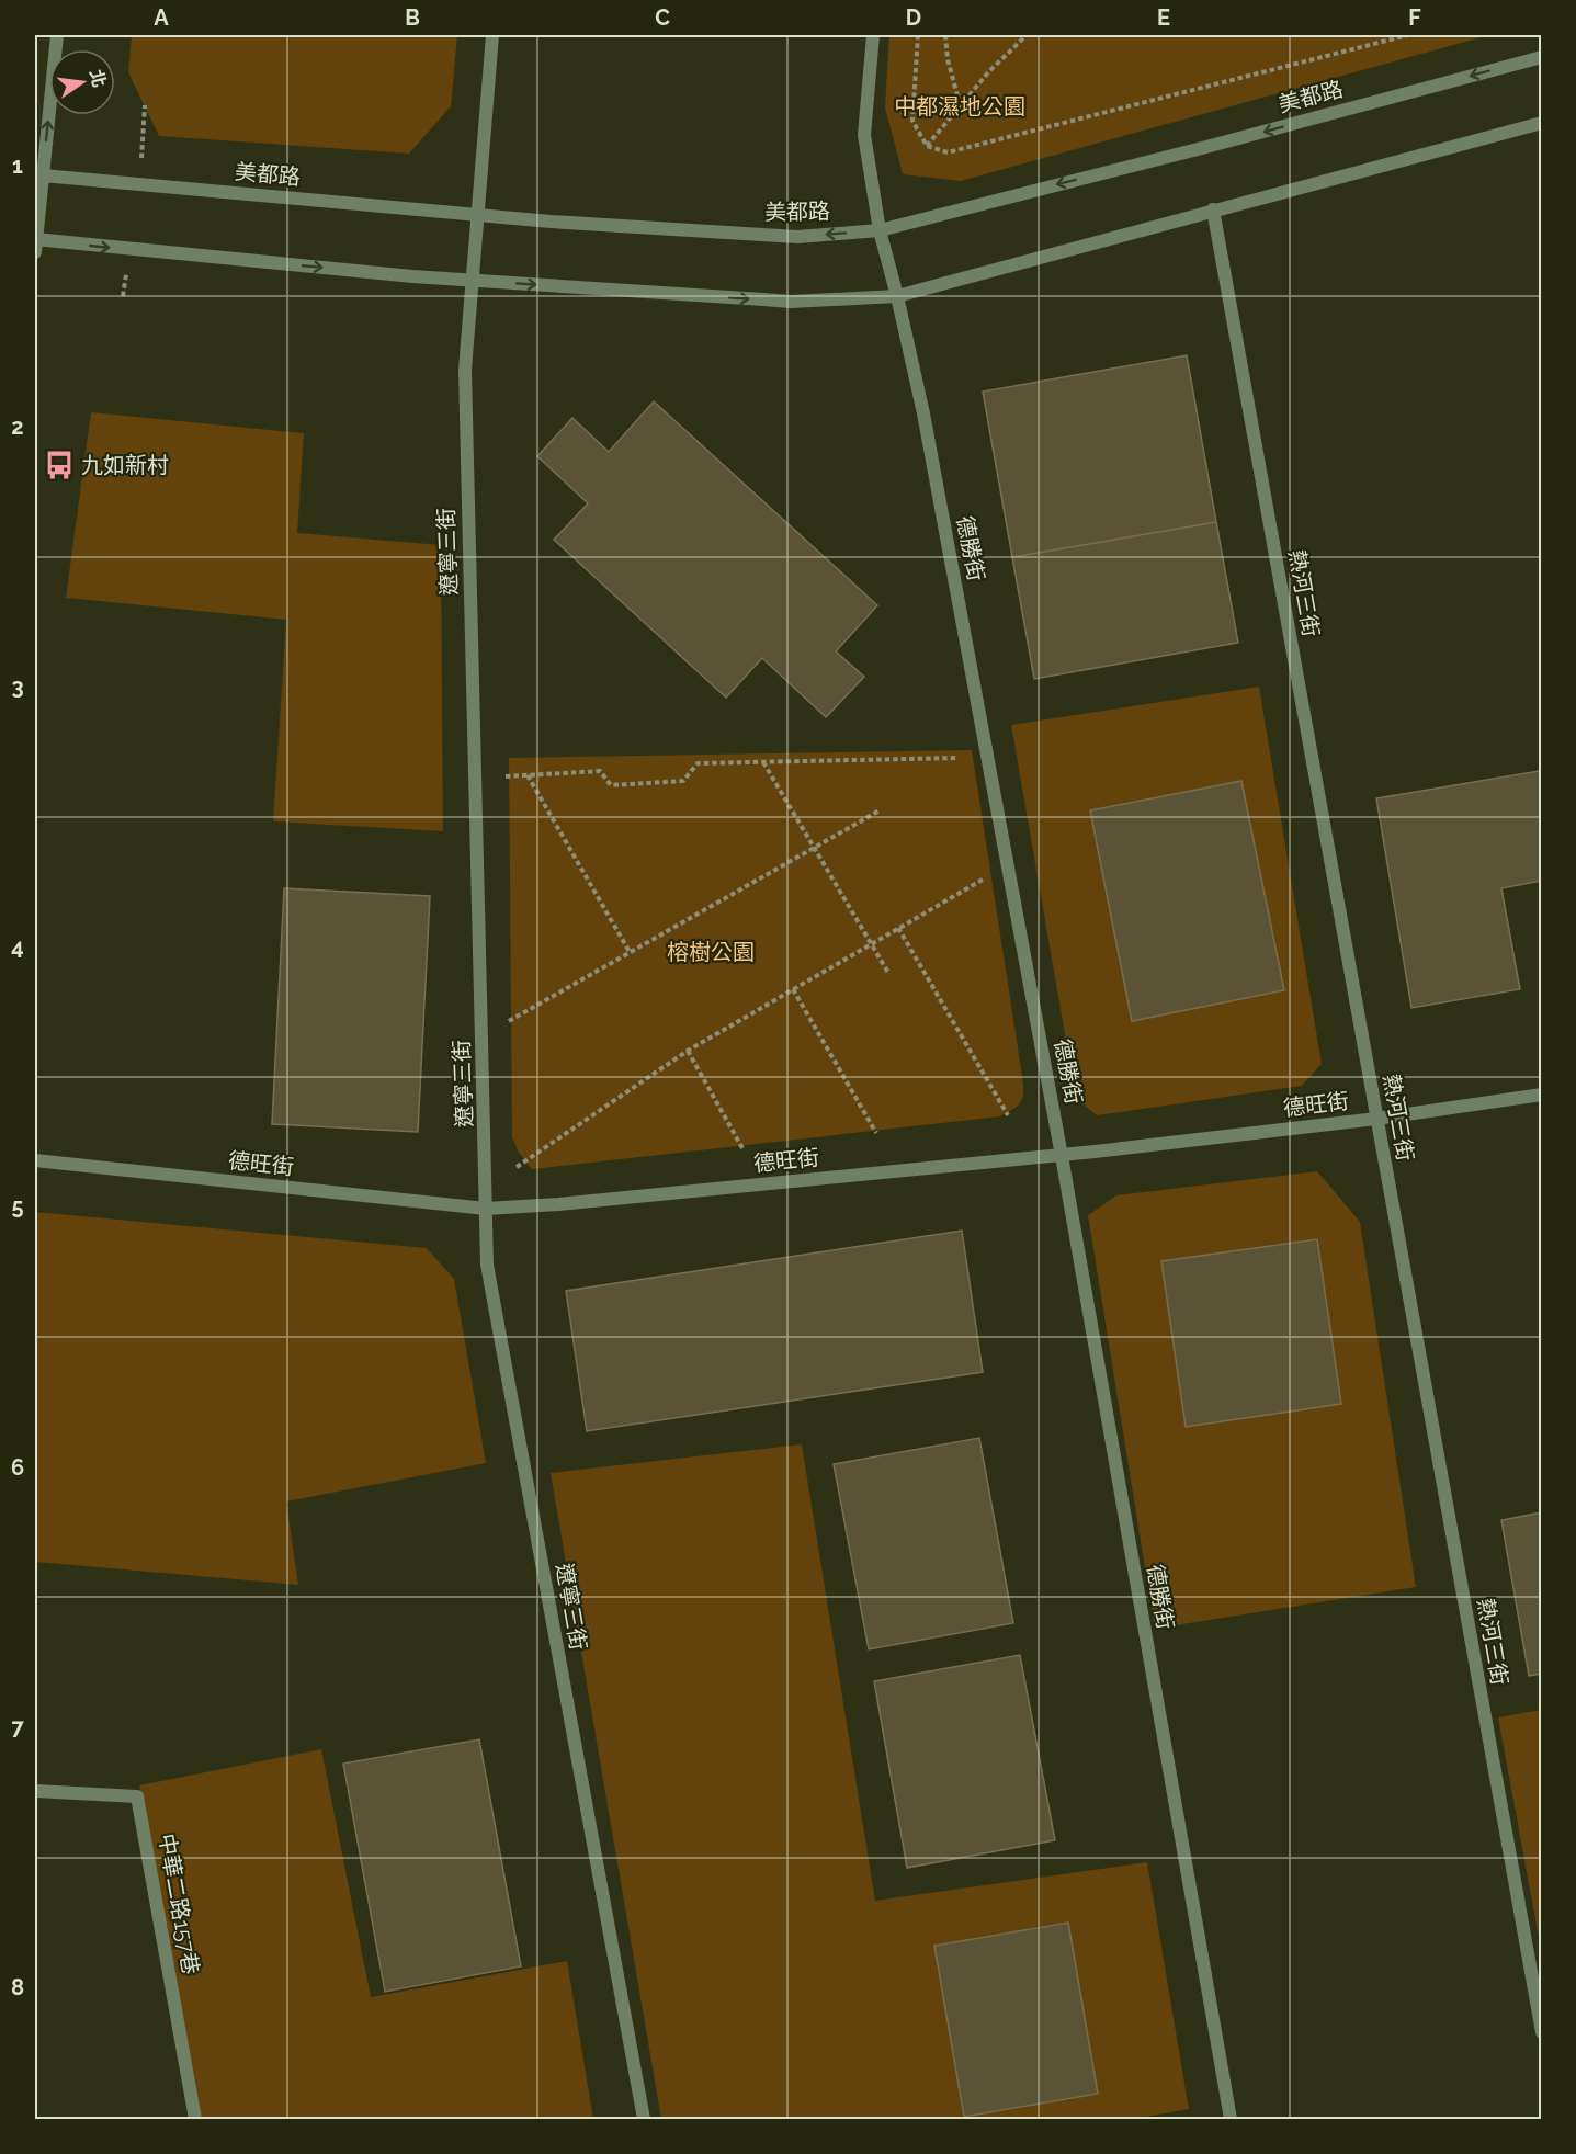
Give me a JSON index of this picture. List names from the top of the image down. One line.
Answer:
{"streets":{"street":["美都路","德勝街","遼寧三街","熱河三街","德旺街","中華二路157巷"]},"crossings":[["美都路","德勝街"],["美都路","遼寧三街"],["德勝街","德旺街"],["遼寧三街","德旺街"],["熱河三街","德旺街"]],"parks":["中都濕地公園","榕樹公園"],"places":{"bus stop":["九如新村"]},"north":"right","grid":{"columns":["A","B","C","D","E","F"],"rows":["1","2","3","4","5","6","7","8"]}}
